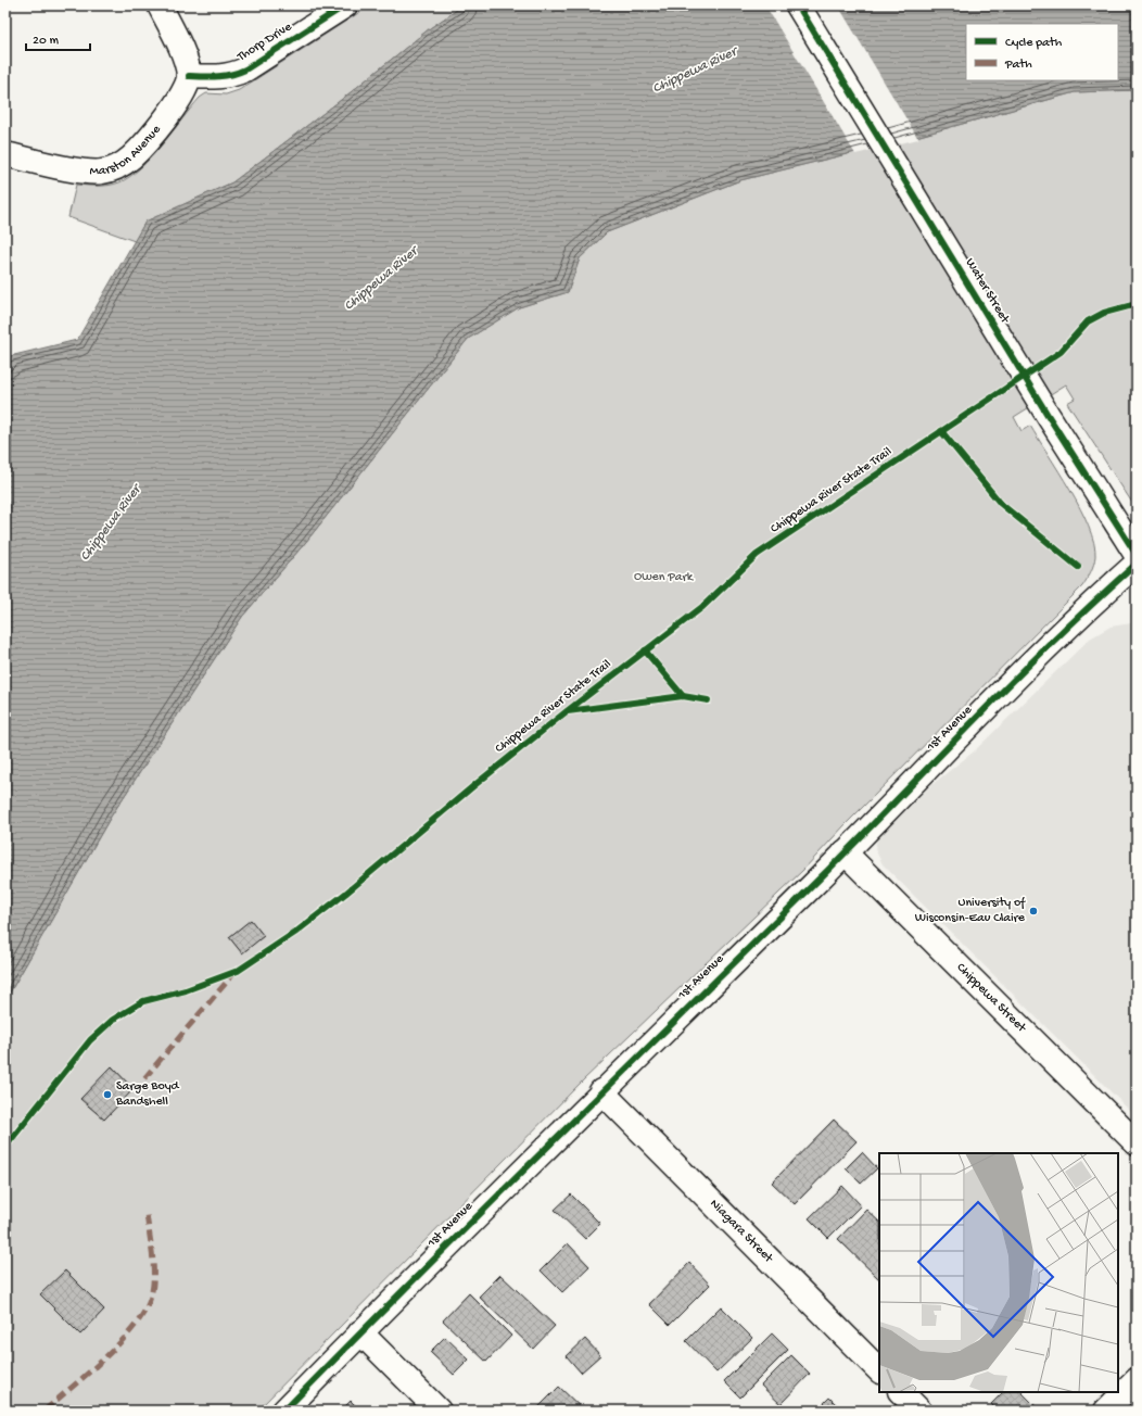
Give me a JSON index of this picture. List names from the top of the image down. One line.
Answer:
{"streets":{"street":["Thorp Drive","Marston Avenue","Water Street","1st Avenue","Chippewa Street","Niagara Street"],"cycle path":["Chippewa River State Trail"]},"crossings":[["Thorp Drive","Marston Avenue"],["1st Avenue","Chippewa Street"],["1st Avenue","Niagara Street"]],"water":["Chippewa River"],"parks":["Owen Park"],"places":["University of Wisconsin-Eau Claire","Sarge Boyd Bandshell"],"legend":["Cycle path","Path"],"scale_bar":"20 m"}
